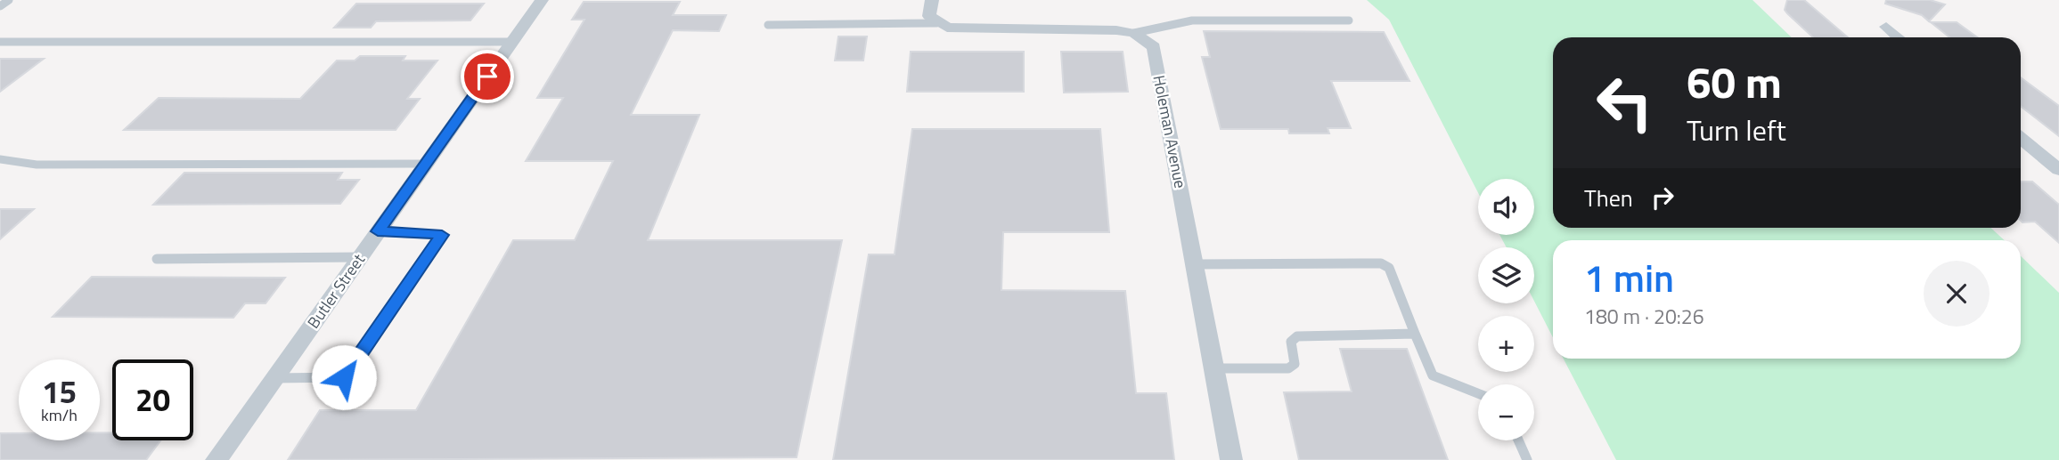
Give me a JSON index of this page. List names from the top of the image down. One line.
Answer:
{"streets":{"street":["Holeman Avenue","Butler Street"]},"page":{"turn":["60 m","Turn left"],"then":"Then","map_buttons":["+","−"],"heading":["1 min","180 m · 20:26"],"speed":"15 km/h","limit":"20"}}
